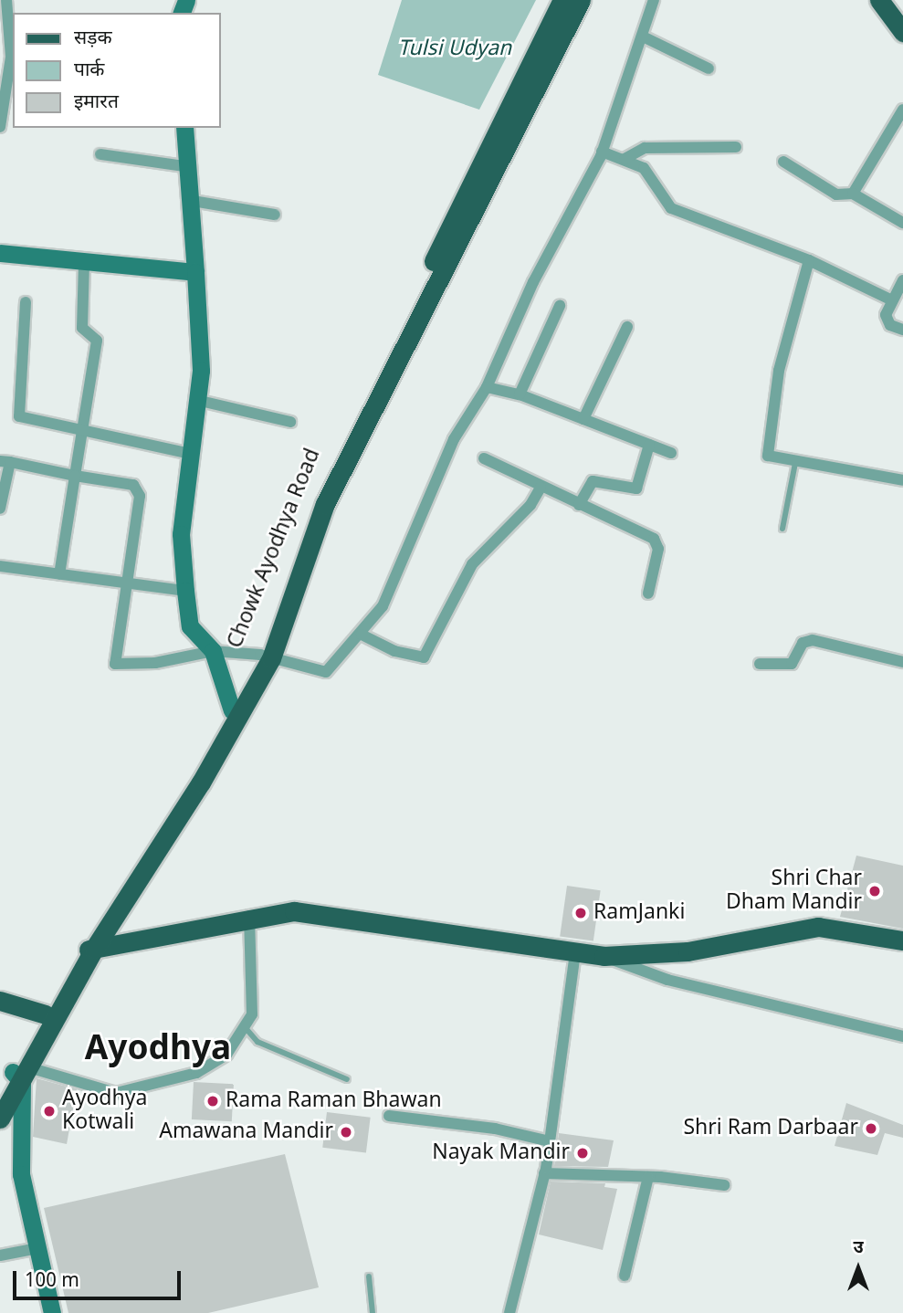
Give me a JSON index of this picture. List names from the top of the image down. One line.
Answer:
{"streets":{"main road":["Chowk Ayodhya Road"]},"districts":["Ayodhya"],"parks":["Tulsi Udyan"],"places":["Shri Char Dham Mandir","RamJanki","Rama Raman Bhawan","Ayodhya Kotwali","Shri Ram Darbaar","Amawana Mandir","Nayak Mandir"],"legend":["सड़क","पार्क","इमारत"],"scale_bar":"100 m","north":"top"}
